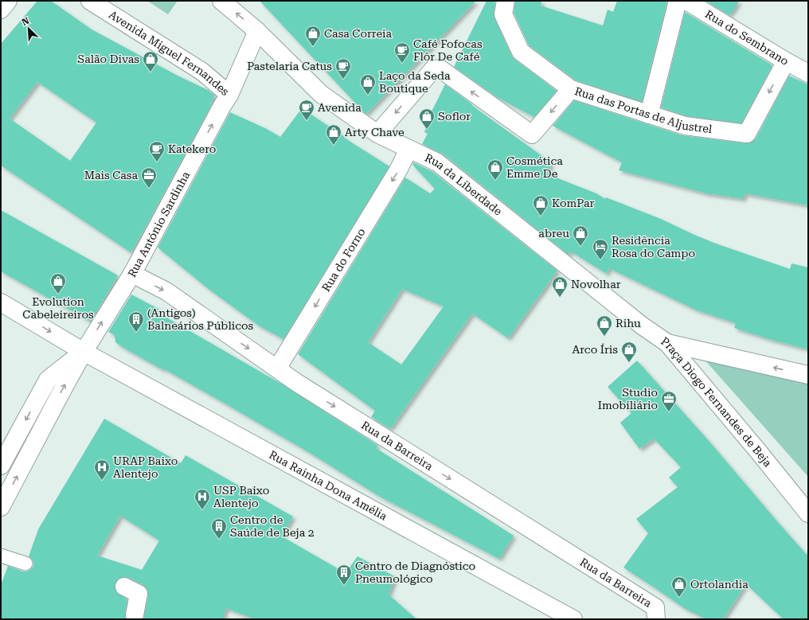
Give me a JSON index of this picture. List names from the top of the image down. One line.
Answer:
{"streets":{"street":["Rua do Sembrano","Avenida Miguel Fernandes","Rua das Portas de Aljustrel","Rua da Liberdade","Rua António Sardinha","Rua do Forno","Praça Diogo Fernandes de Beja","Rua da Barreira","Rua Rainha Dona Amélia"]},"crossings":[["Rua do Sembrano","Rua das Portas de Aljustrel"],["Avenida Miguel Fernandes","Rua da Liberdade"],["Avenida Miguel Fernandes","Rua António Sardinha"],["Rua das Portas de Aljustrel","Rua da Liberdade"],["Rua da Liberdade","Rua do Forno"],["Rua da Liberdade","Praça Diogo Fernandes de Beja"],["Rua António Sardinha","Rua da Barreira"],["Rua António Sardinha","Rua Rainha Dona Amélia"],["Rua do Forno","Rua da Barreira"]],"one_way":["Rua do Forno","Praça Diogo Fernandes de Beja","Rua da Barreira"],"places":{"shop":["Casa Correia","Salão Divas","Laço da Seda Boutique","Soflor","Arty Chave","Cosmética Emme De","KomPar","abreu","Evolution Cabeleireiros","Novolhar","Rihu","Arco Íris","Ortolandia"],"cafe":["Café Fofocas Flôr De Café","Pastelaria Catus","Avenida","Katekero"],"office":["Mais Casa","Studio Imobiliário"],"hotel":["Residência Rosa do Campo"],"building":["(Antigos) Balneários Públicos","Centro de Saúde de Beja 2","Centro de Diagnóstico Pneumológico"],"hospital":["URAP Baixo Alentejo","USP Baixo Alentejo"]},"north":"top left"}
